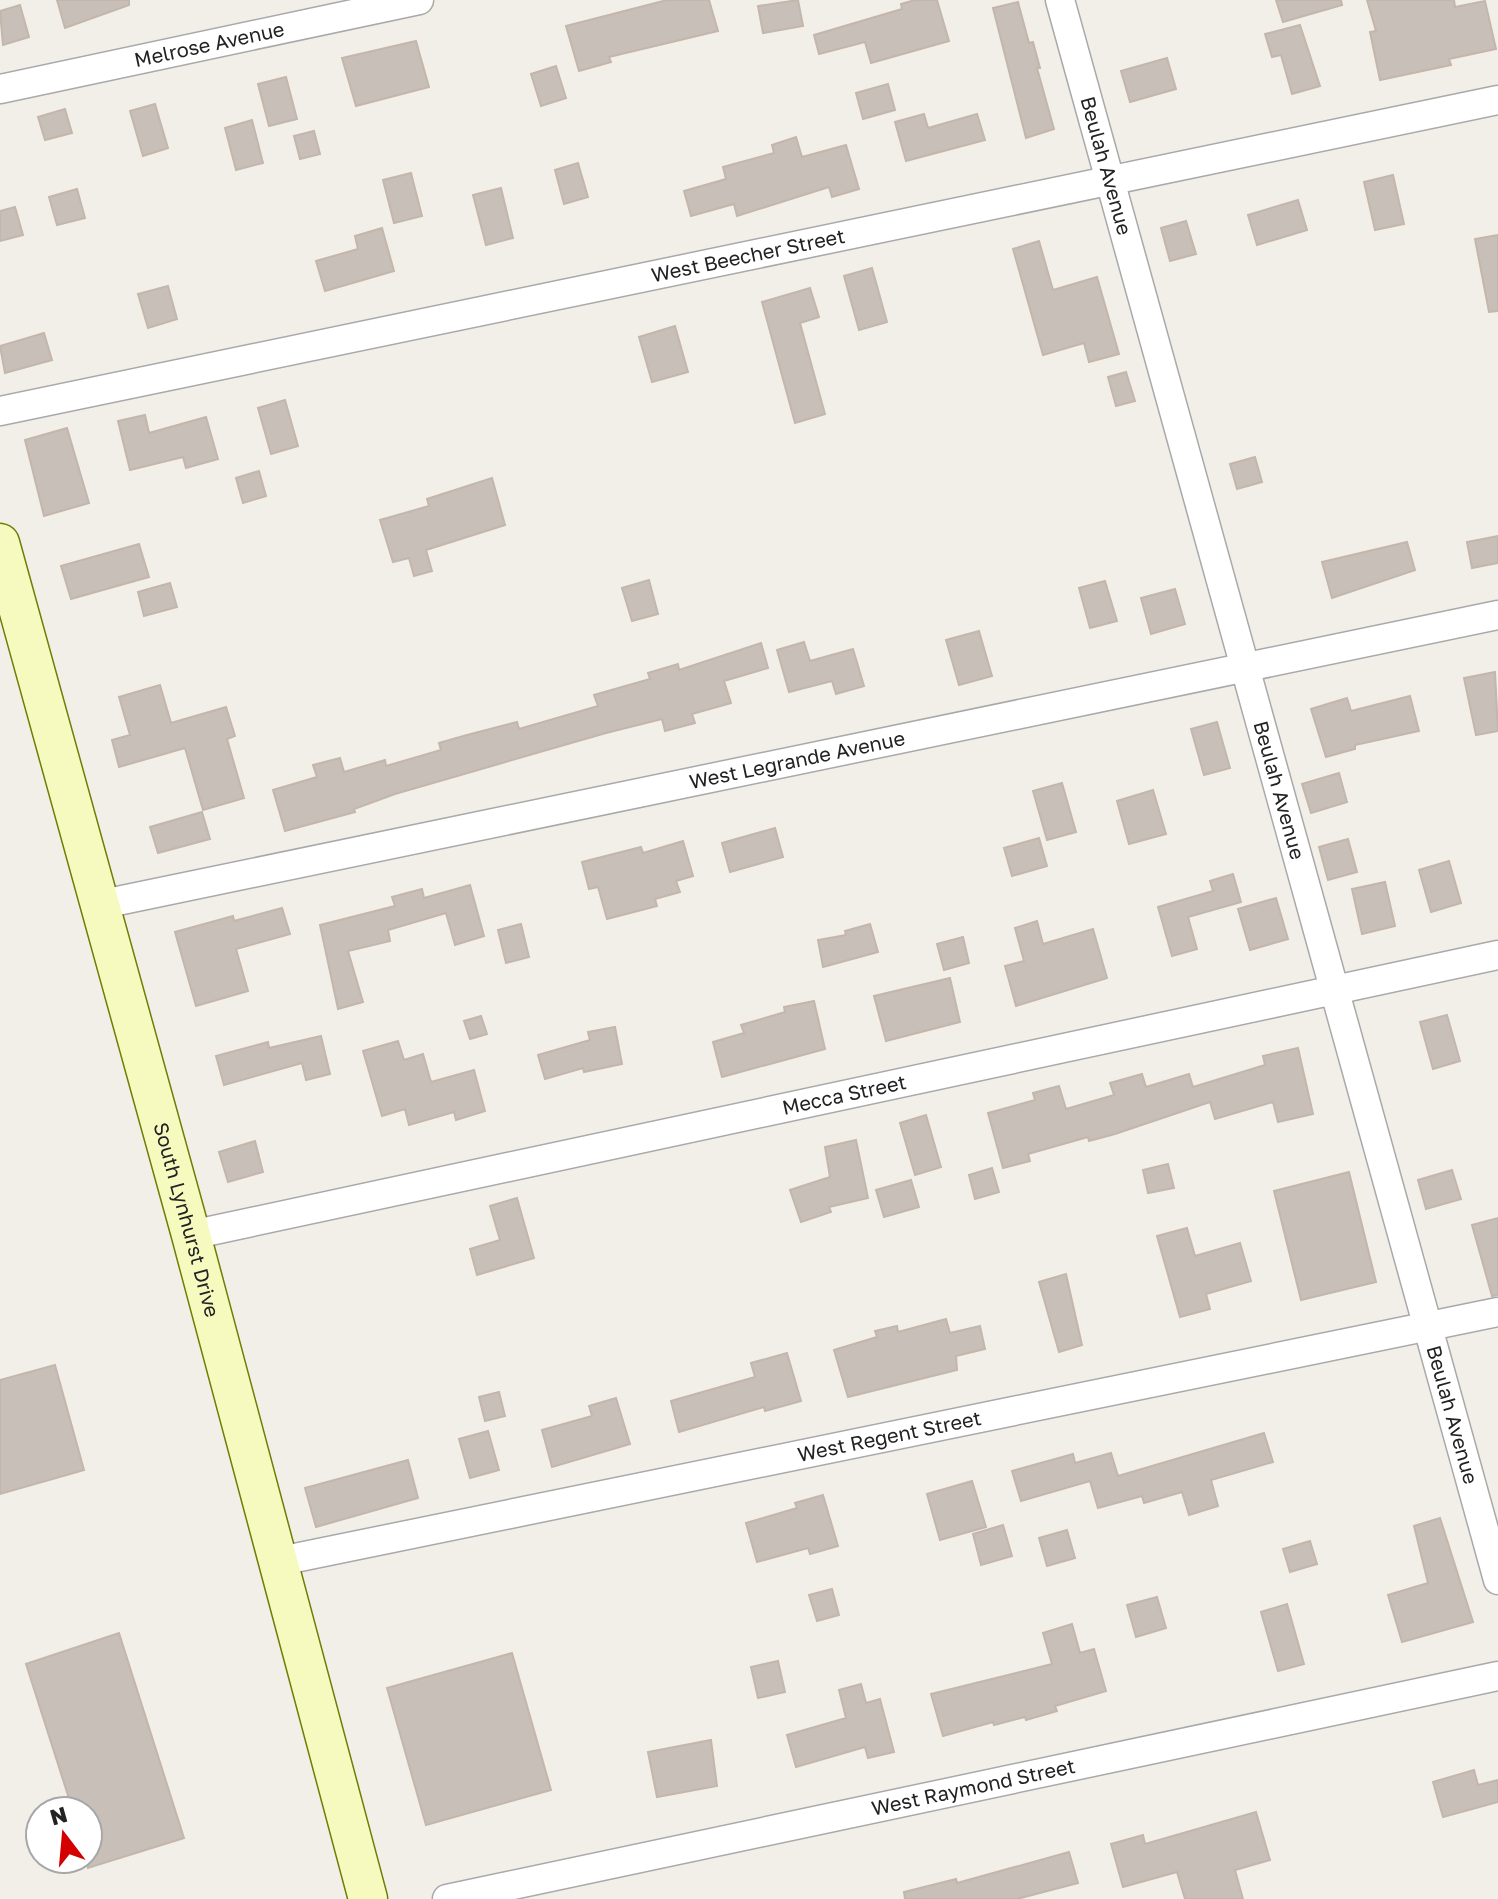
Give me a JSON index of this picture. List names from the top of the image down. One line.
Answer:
{"streets":{"main road":["South Lynhurst Drive"],"street":["Melrose Avenue","Beulah Avenue","West Beecher Street","West Legrande Avenue","Mecca Street","West Regent Street","West Raymond Street"]},"crossings":[["Beulah Avenue","West Beecher Street"],["Beulah Avenue","West Legrande Avenue"],["Beulah Avenue","Mecca Street"],["Beulah Avenue","West Regent Street"],["West Legrande Avenue","South Lynhurst Drive"],["Mecca Street","South Lynhurst Drive"],["South Lynhurst Drive","West Regent Street"]],"north":"top"}
